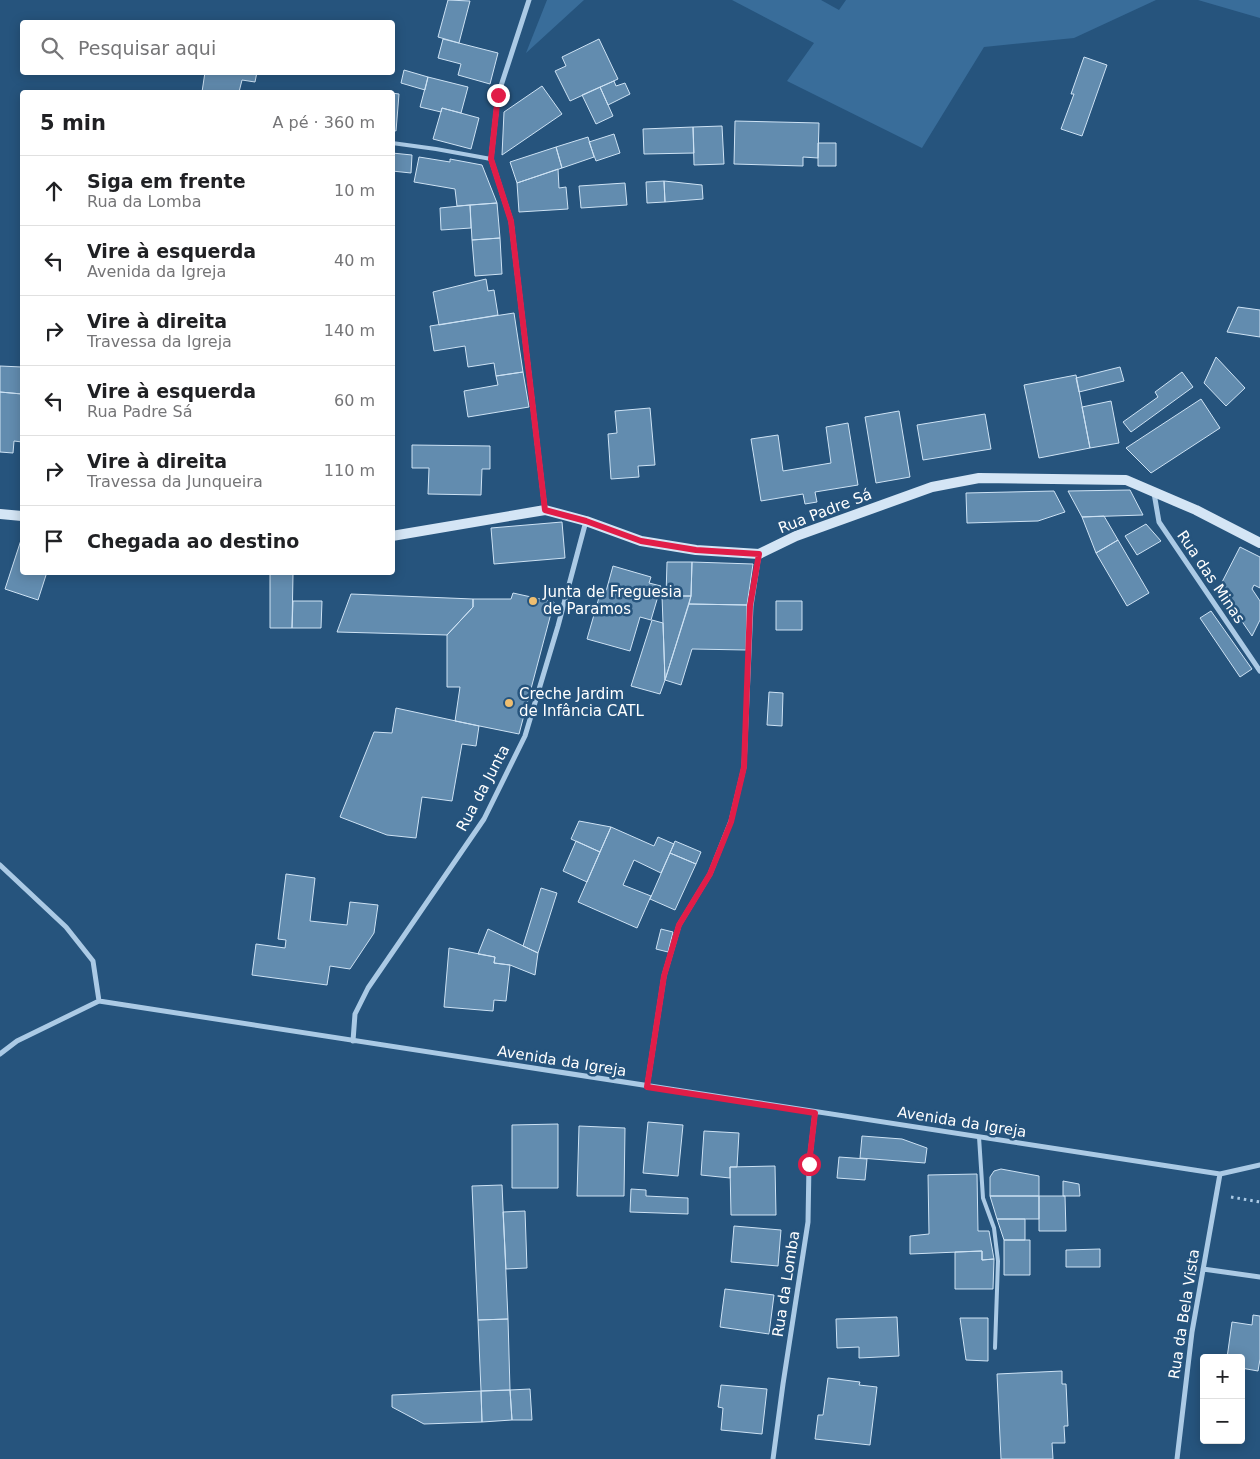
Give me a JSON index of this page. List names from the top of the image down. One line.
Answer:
{"streets":{"street":["Rua Padre Sá","Rua das Minas","Rua da Junta","Avenida da Igreja","Rua da Lomba","Rua da Bela Vista"]},"crossings":[["Rua Padre Sá","Rua das Minas"],["Rua Padre Sá","Rua da Junta"],["Rua da Junta","Avenida da Igreja"],["Avenida da Igreja","Rua da Lomba"],["Avenida da Igreja","Rua da Bela Vista"]],"places":["Junta de Freguesia de Paramos","Creche Jardim de Infância CATL"],"page":{"search":"Pesquisar aqui","heading":["5 min","A pé · 360 m"],"list":[["Siga em frente","Rua da Lomba","10 m"],["Vire à esquerda","Avenida da Igreja","40 m"],["Vire à direita","Travessa da Igreja","140 m"],["Vire à esquerda","Rua Padre Sá","60 m"],["Vire à direita","Travessa da Junqueira","110 m"],"Chegada ao destino"],"map_buttons":["+","−"]}}
